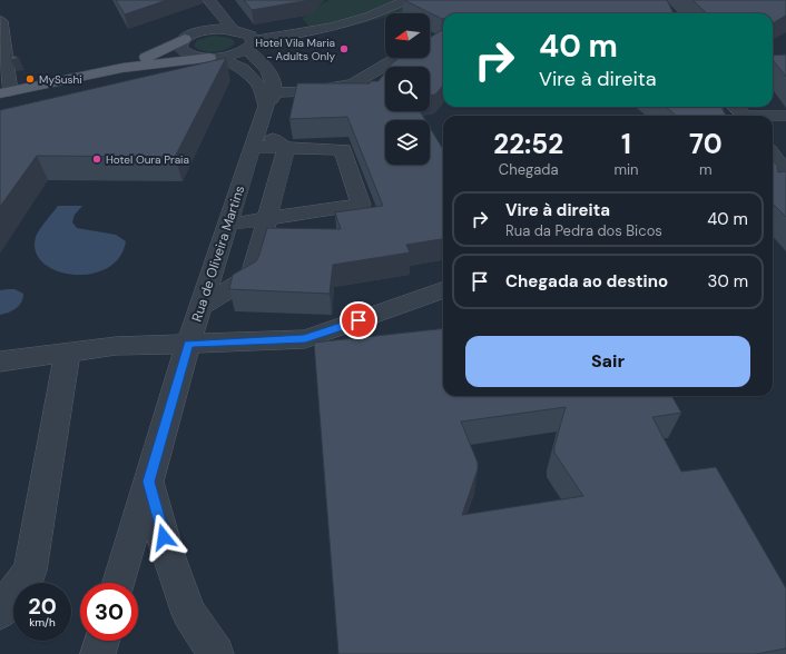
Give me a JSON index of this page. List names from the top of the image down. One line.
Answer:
{"streets":{"street":["Rua de Oliveira Martins"]},"places":["Hotel Vila Maria - Adults Only","MySushi","Hotel Oura Praia"],"north":"left","page":{"turn":["40 m","Vire à direita"],"eta":["22:52","Chegada","1","min","70","m"],"list":[{"name":"Vire à direita","note":"Rua da Pedra dos Bicos","value":"40 m"},{"name":"Chegada ao destino","value":"30 m"}],"buttons":"Sair","speed":"20 km/h","limit":"30"}}
